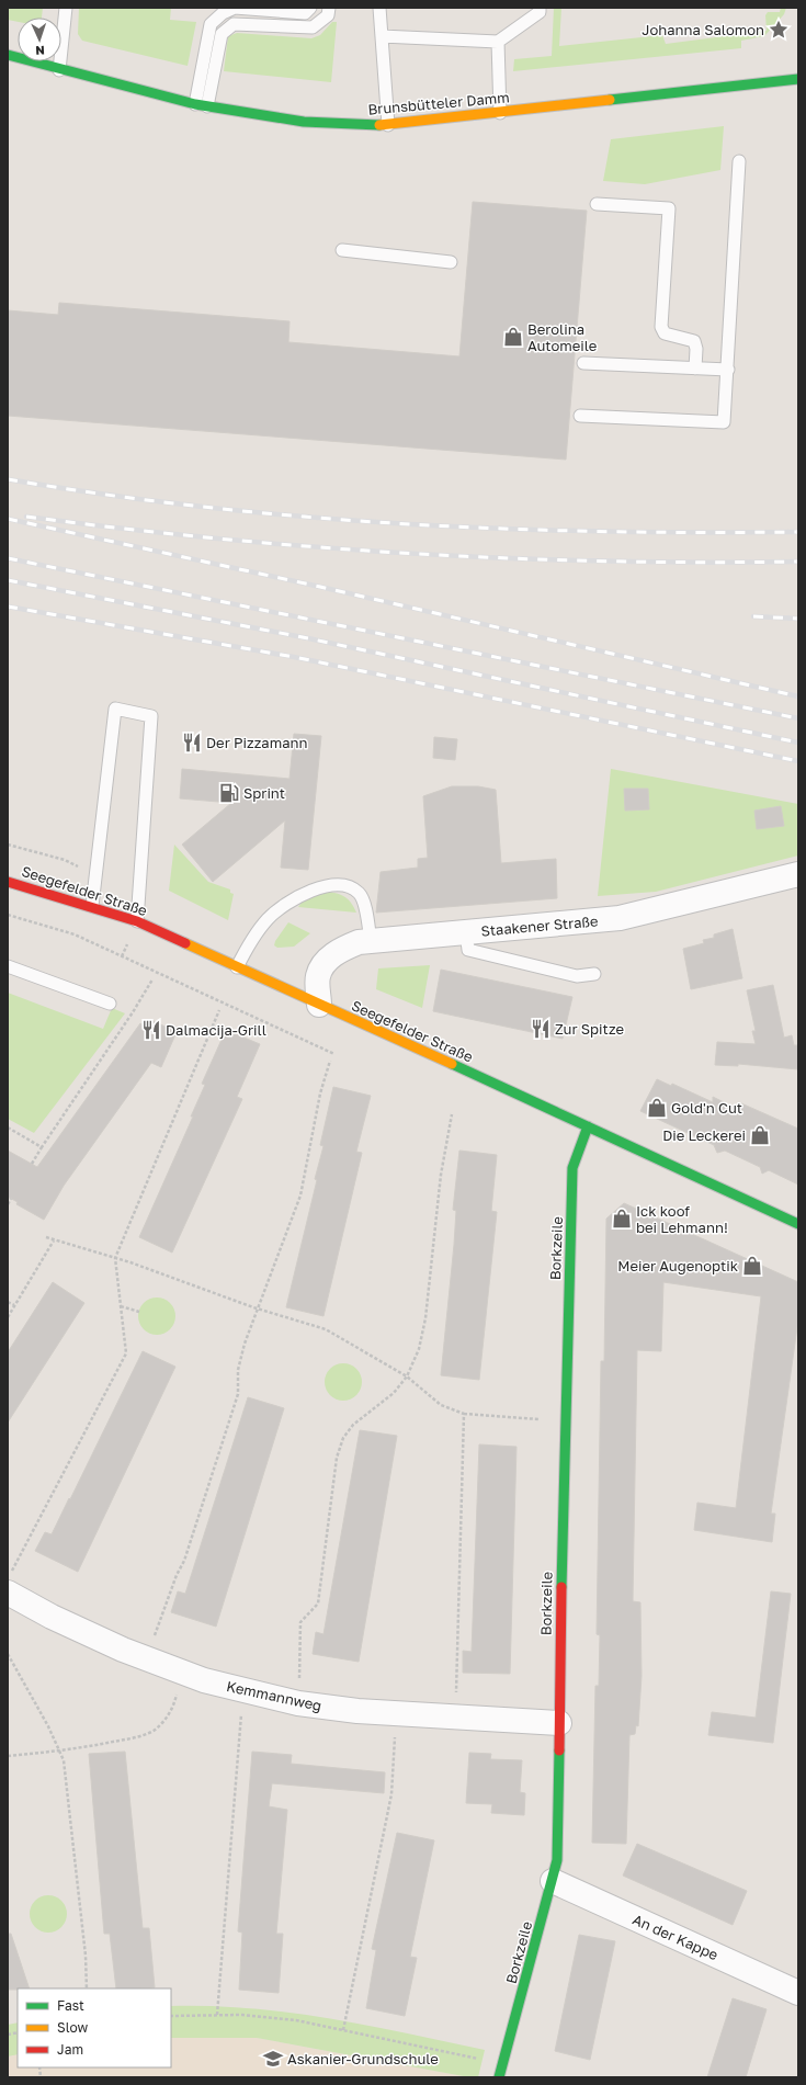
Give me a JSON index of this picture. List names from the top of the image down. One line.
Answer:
{"streets":{"street":["Brunsbütteler Damm","Seegefelder Straße","Staakener Straße","Borkzeile","Kemmannweg","An der Kappe"]},"crossings":[["Seegefelder Straße","Staakener Straße"],["Seegefelder Straße","Borkzeile"],["Borkzeile","Kemmannweg"],["Borkzeile","An der Kappe"]],"places":{"place":["Johanna Salomon"],"shop":["Berolina Automeile","Gold'n Cut","Die Leckerei","Ick koof bei Lehmann!","Meier Augenoptik"],"restaurant":["Der Pizzamann","Zur Spitze","Dalmacija-Grill"],"fuel station":["Sprint"],"school or university":["Askanier-Grundschule"]},"legend":["Fast","Slow","Jam"],"north":"bottom"}
